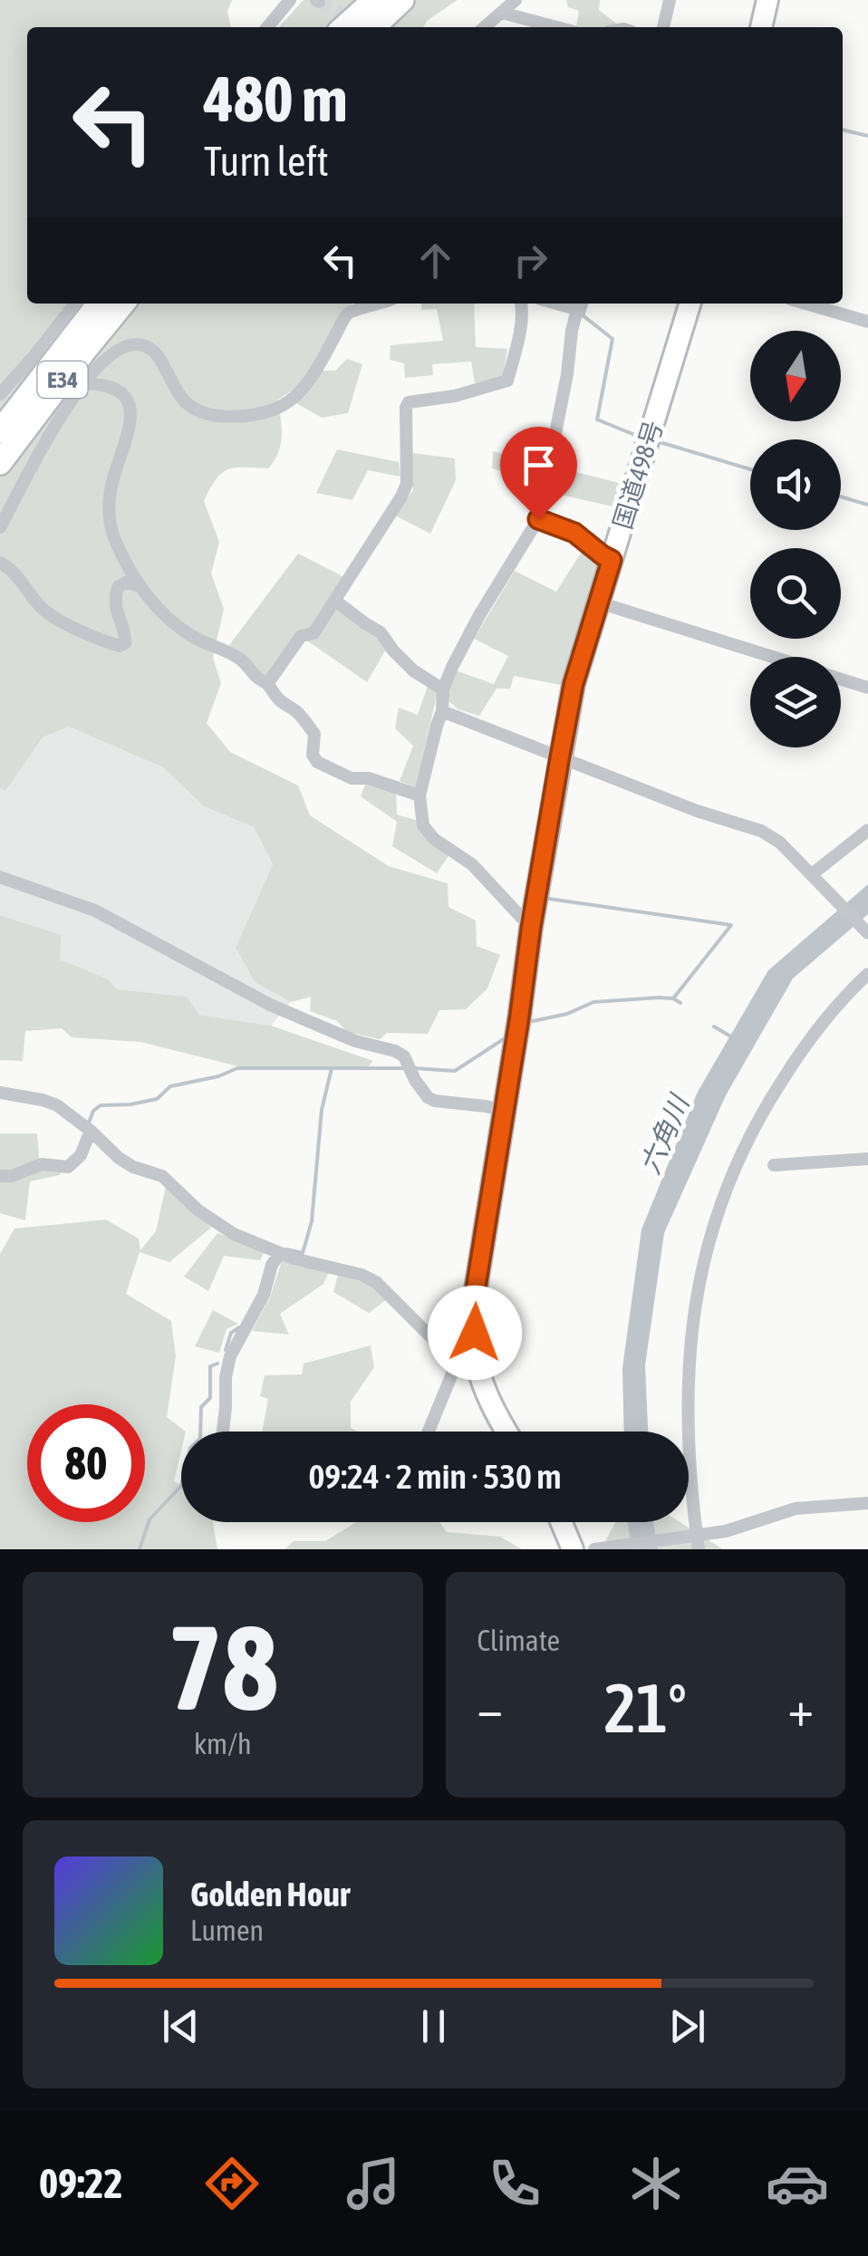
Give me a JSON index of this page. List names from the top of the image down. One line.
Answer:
{"streets":{"highway":["E34","国道498号"]},"water":["六角川"],"north":"bottom","page":{"turn":["480 m","Turn left"],"limit":"80","trip":"09:24 · 2 min · 530 m","tile":[["78","km/h"],"Climate"],"heat":["−","21°","+"],"song":["Golden Hour","Lumen"],"tabs":"09:22"}}
